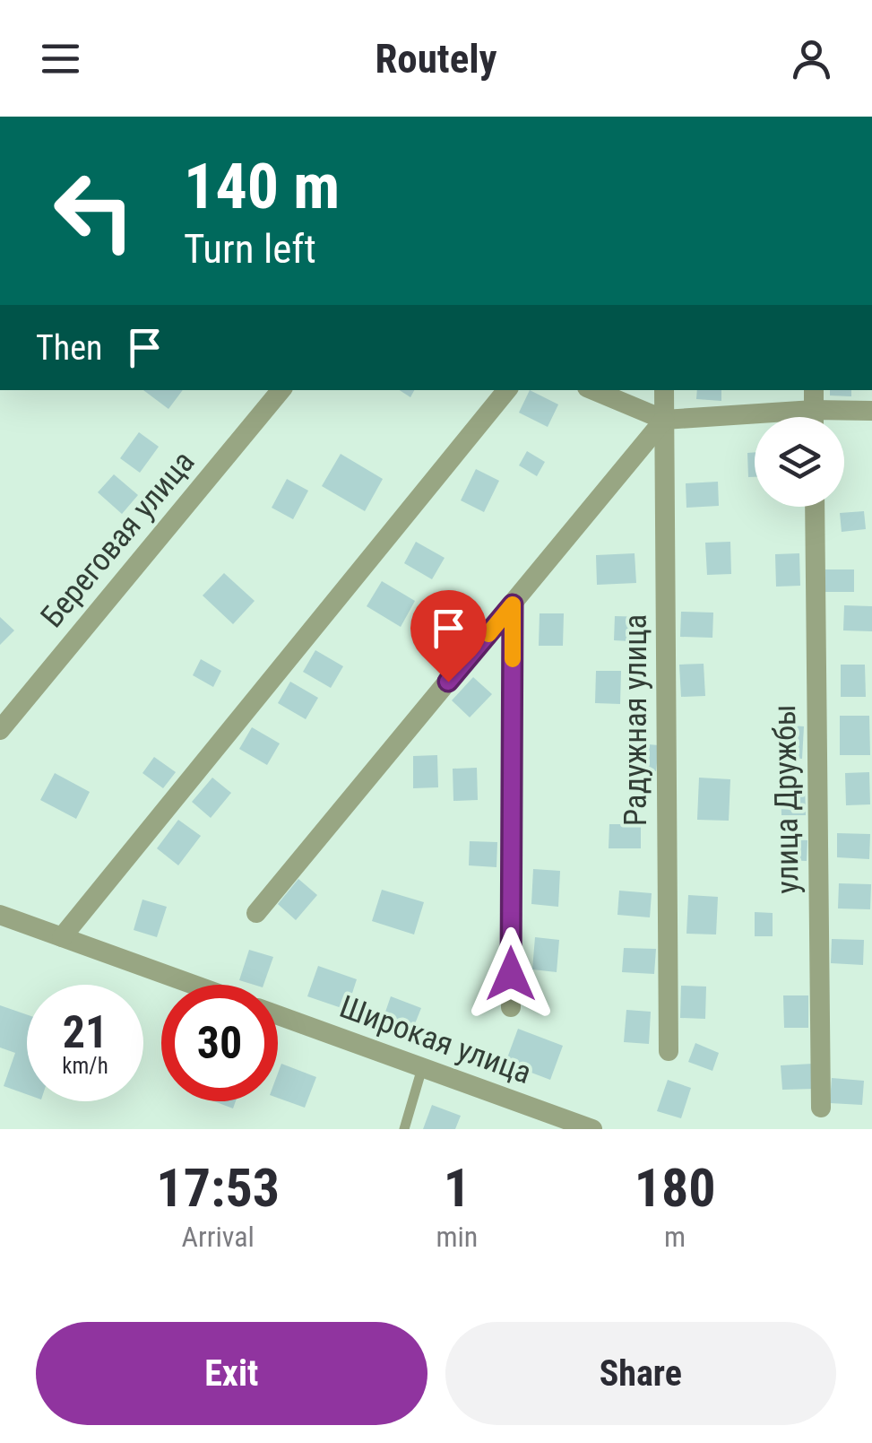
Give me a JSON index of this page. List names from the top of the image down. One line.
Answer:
{"streets":{"street":["Береговая улица","Радужная улица","улица Дружбы","Широкая улица"]},"page":{"header":"Routely","turn":["140 m","Turn left"],"then":"Then","speed":"21 km/h","limit":"30","eta":["17:53","Arrival","1","min","180","m"],"buttons":["Exit","Share"]}}
